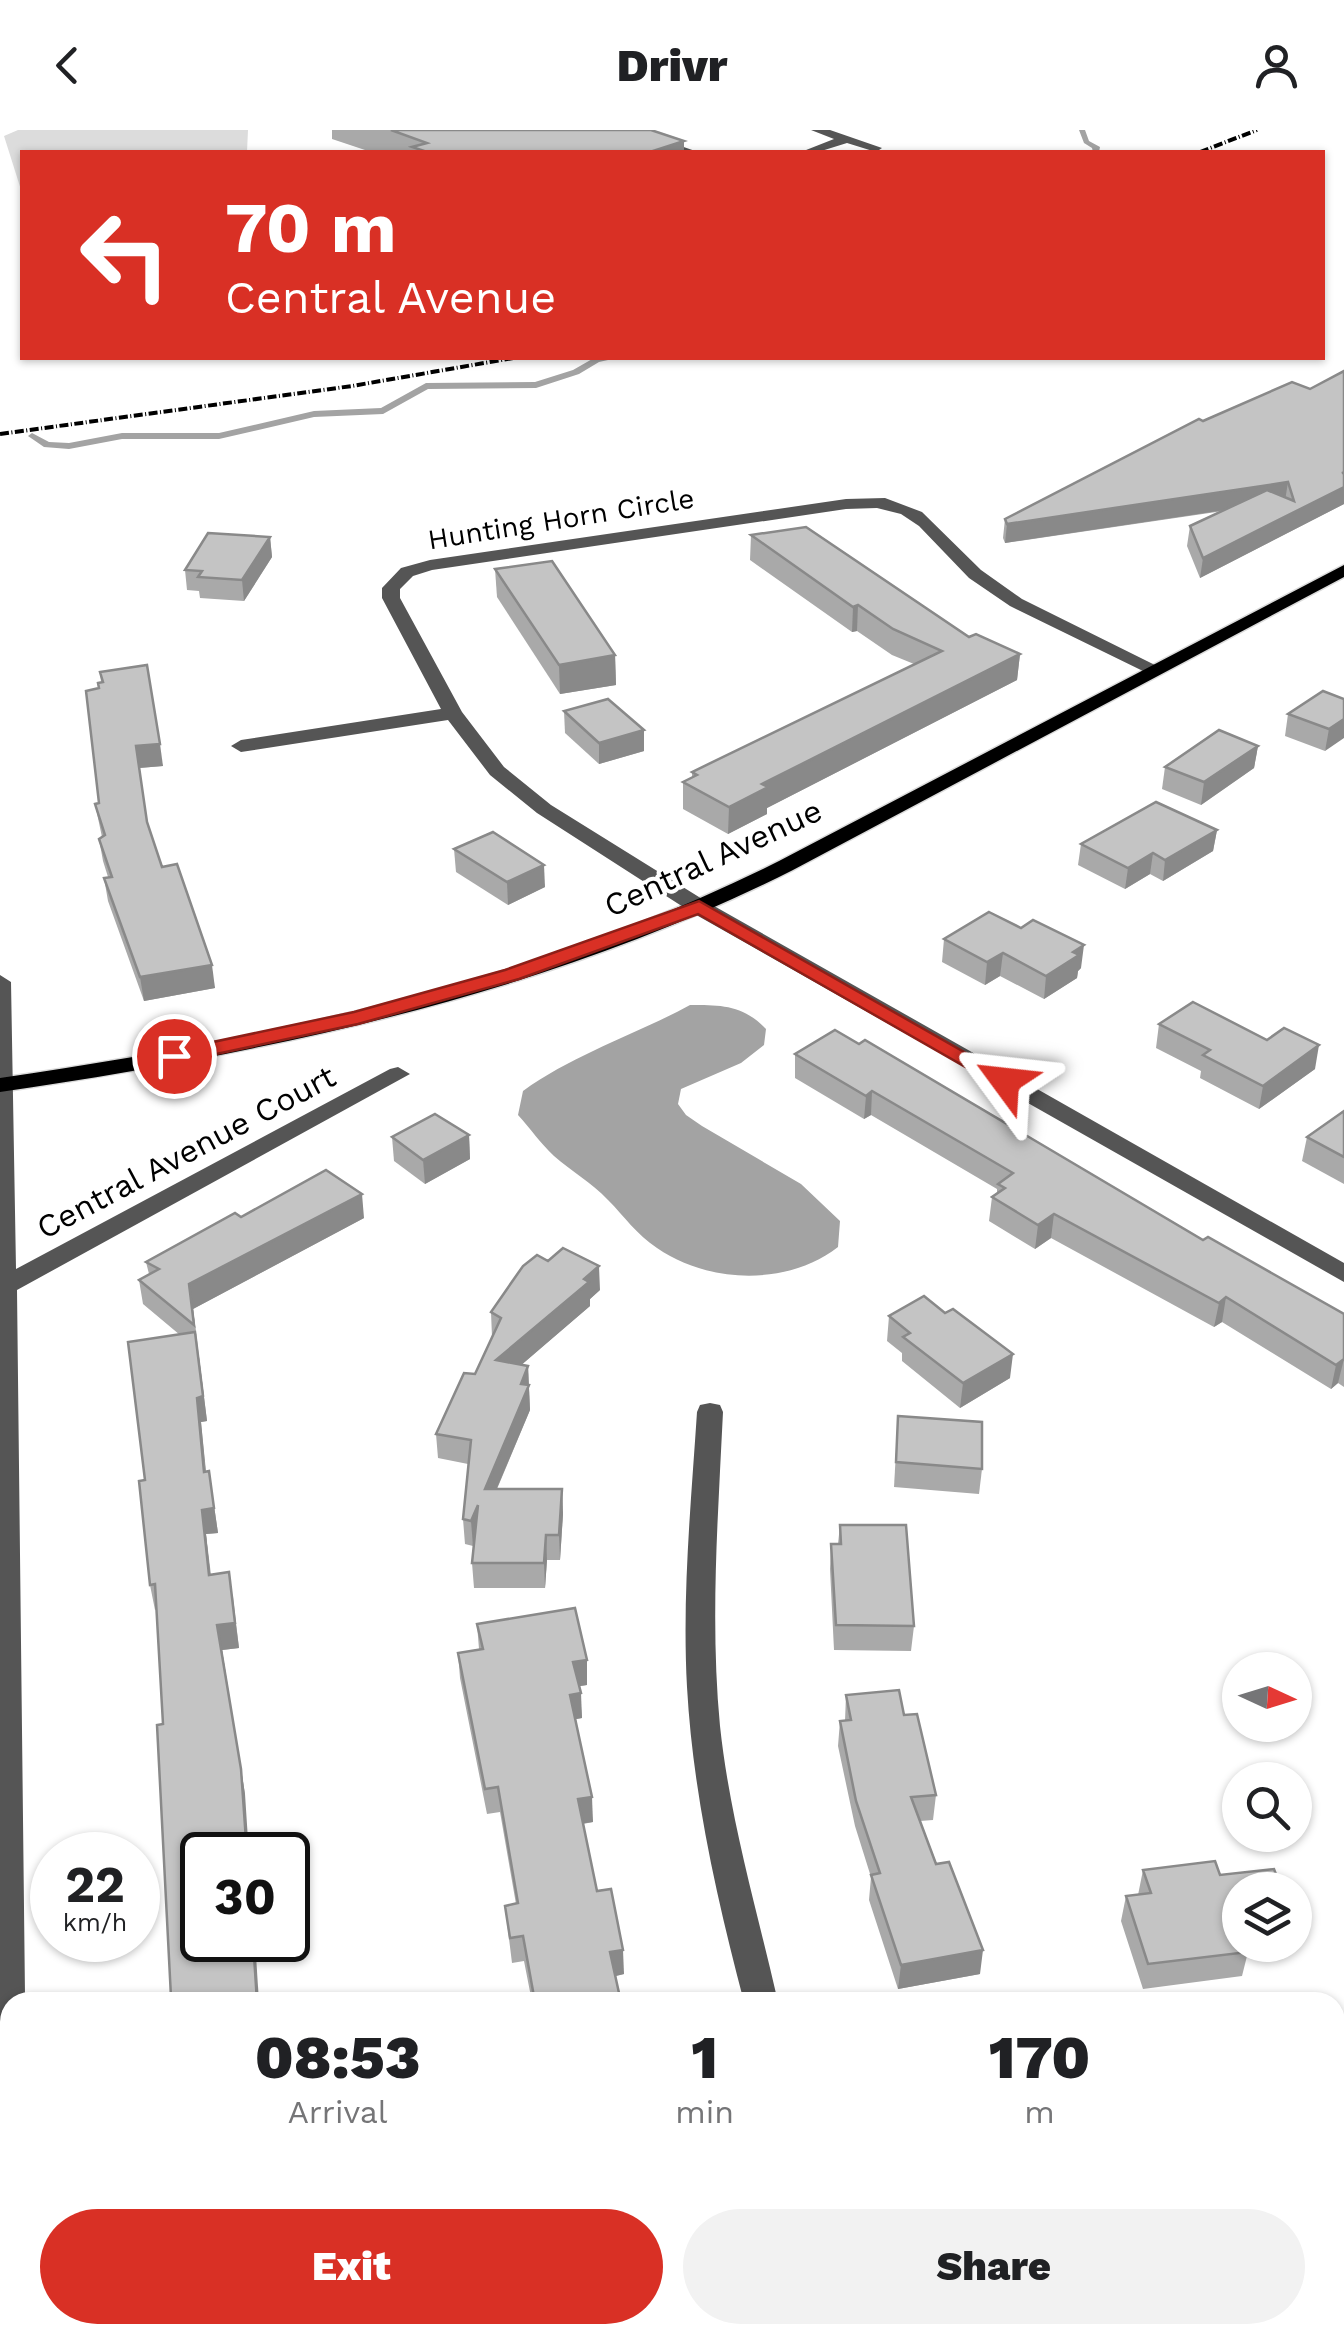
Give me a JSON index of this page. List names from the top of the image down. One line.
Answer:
{"streets":{"main road":["Central Avenue"],"street":["Hunting Horn Circle","Central Avenue Court"]},"crossings":[["Hunting Horn Circle","Central Avenue"]],"north":"right","page":{"header":"Drivr","turn":["70 m","Central Avenue"],"speed":"22 km/h","limit":"30","eta":["08:53","Arrival","1","min","170","m"],"buttons":["Exit","Share"]}}
